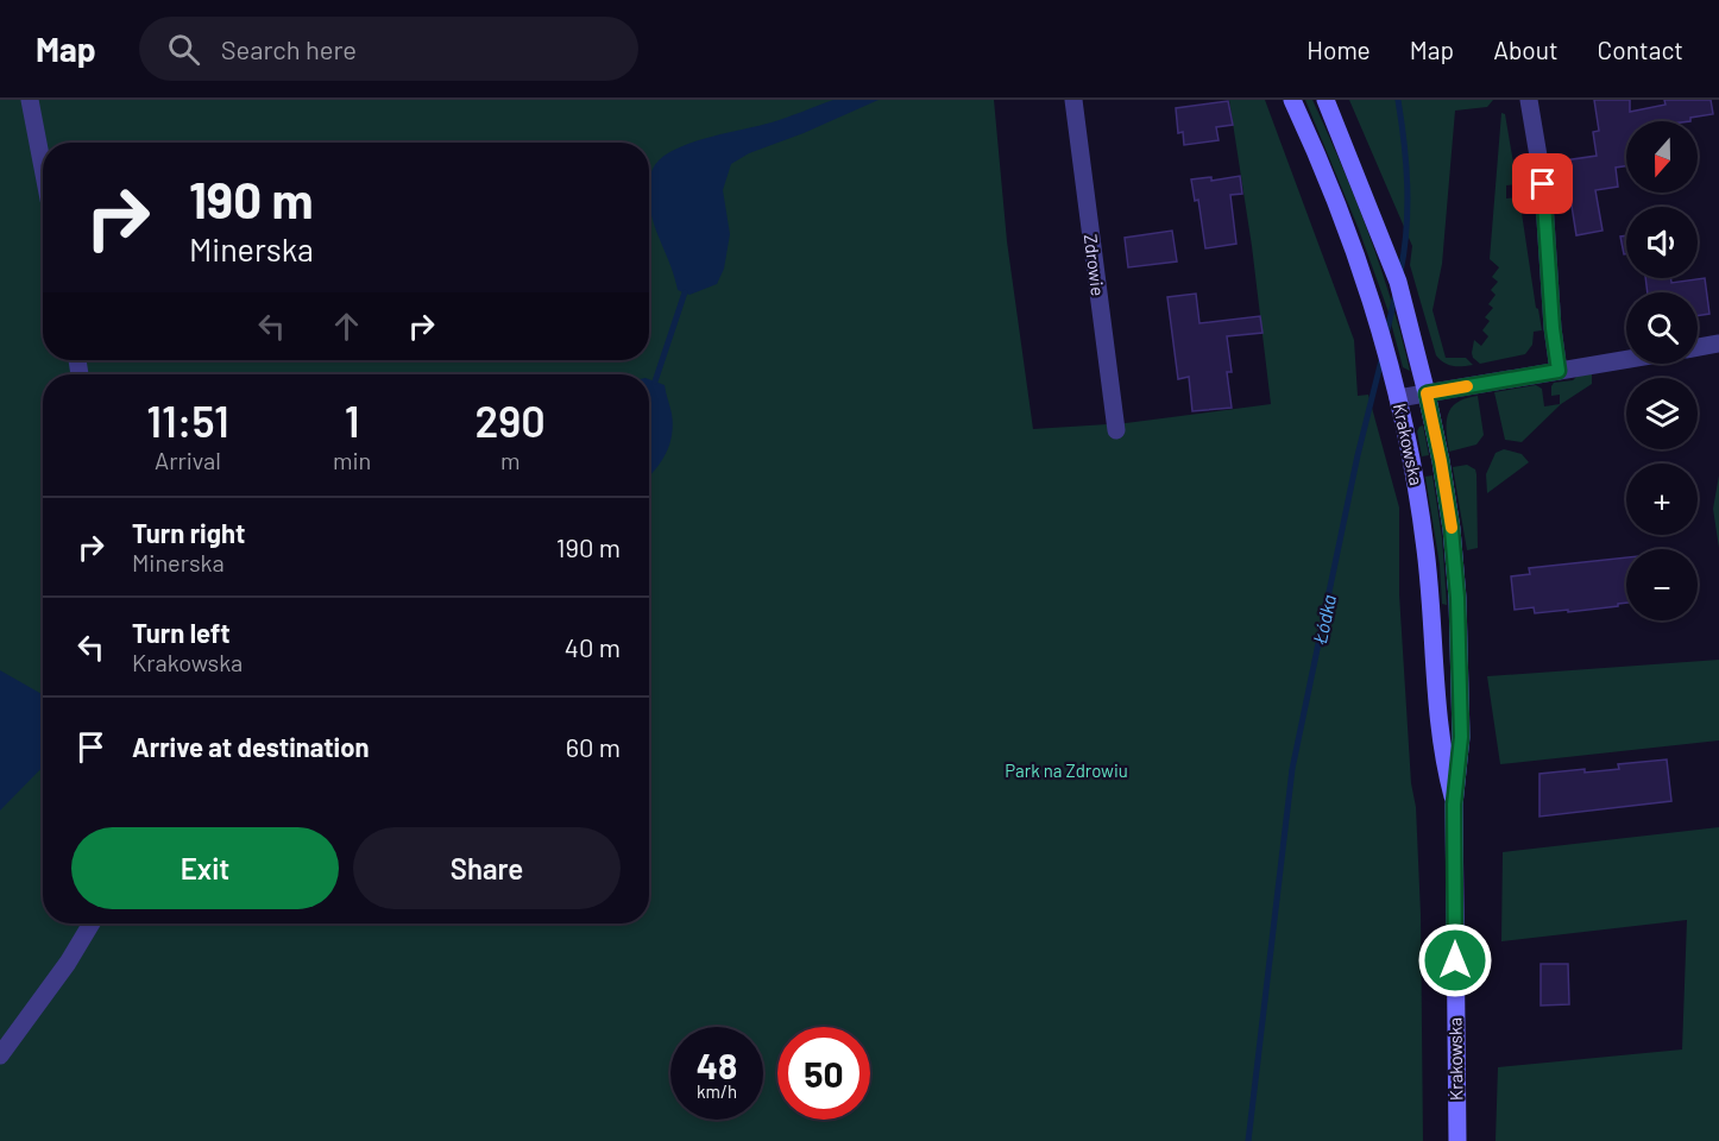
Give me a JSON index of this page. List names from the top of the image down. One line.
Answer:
{"streets":{"main road":["Krakowska"],"street":["Zdrowie"]},"water":["Łódka"],"parks":["Park na Zdrowiu"],"north":"bottom","page":{"header":"Map","search":"Search here","nav":["Home","Map","About","Contact"],"map_buttons":["+","−"],"turn":["190 m","Minerska"],"eta":["11:51","Arrival","1","min","290","m"],"list":[{"name":"Turn right","note":"Minerska","value":"190 m"},{"name":"Turn left","note":"Krakowska","value":"40 m"},{"name":"Arrive at destination","value":"60 m"}],"buttons":["Exit","Share"],"speed":"48 km/h","limit":"50"}}
